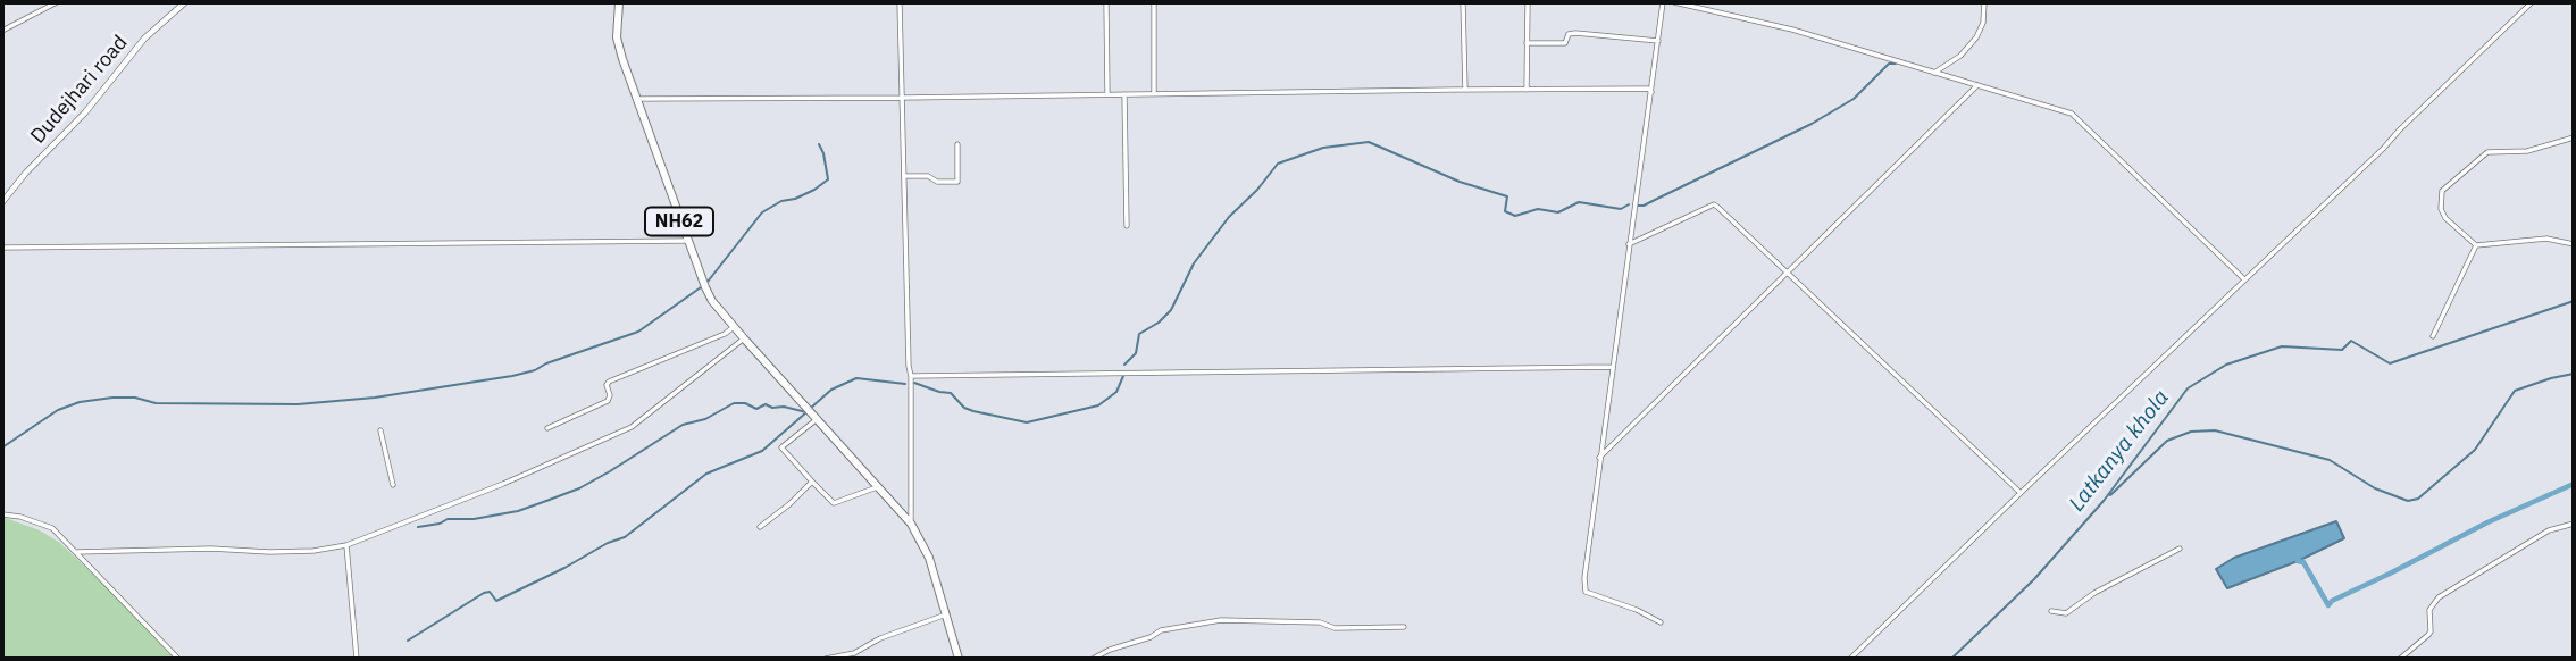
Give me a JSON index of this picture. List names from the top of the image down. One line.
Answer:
{"streets":{"main road":["NH62"],"street":["Dudejhari road"]},"water":["Latkanya khola"]}
